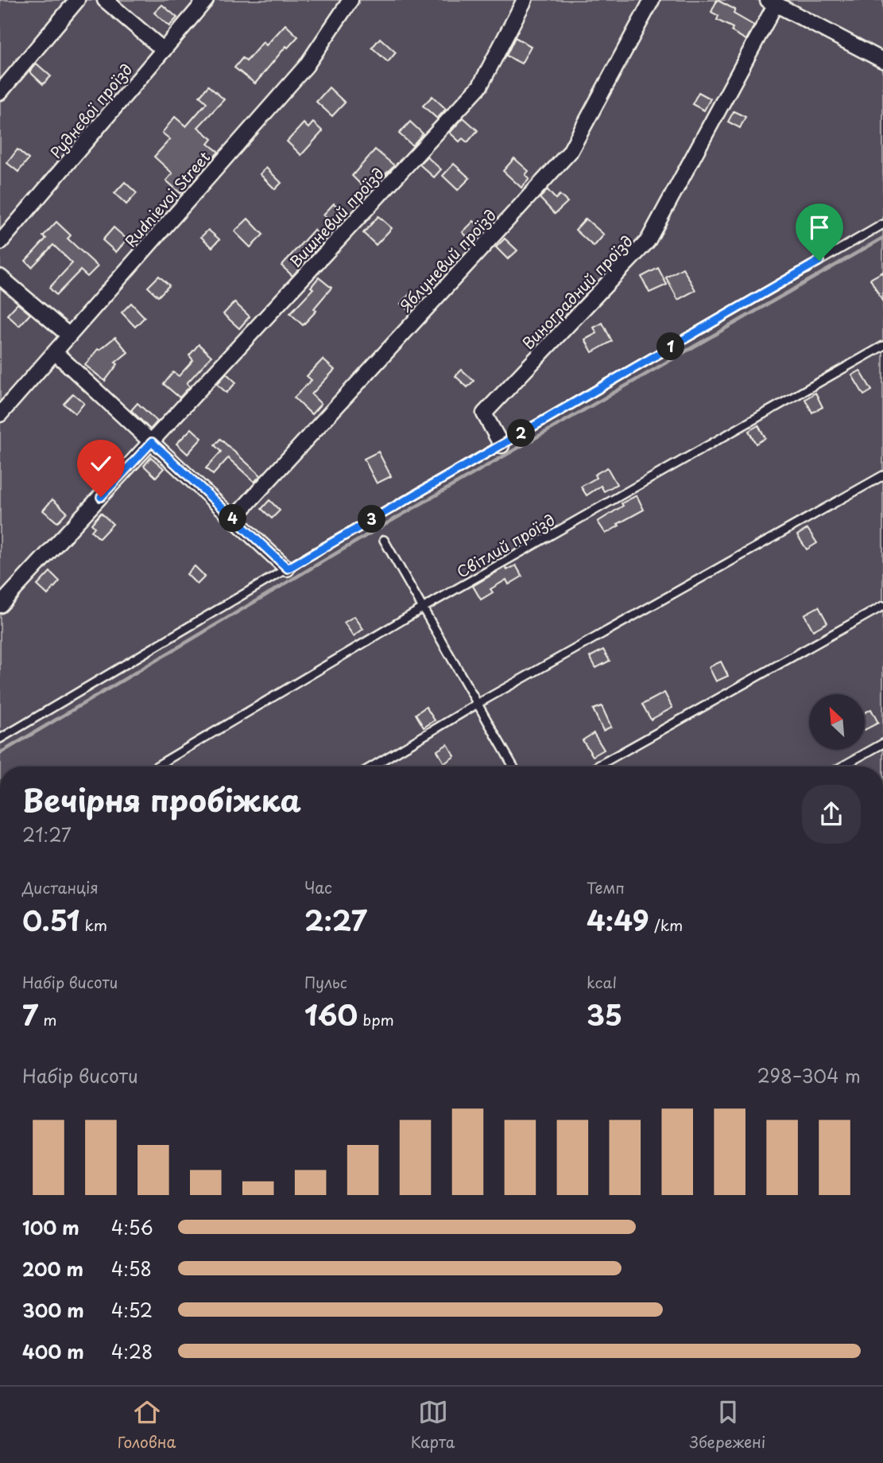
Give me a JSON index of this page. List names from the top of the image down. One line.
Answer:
{"streets":{"street":["Руднєвої проїзд","Rudnievoi Street","Вишневий проїзд","Яблуневий проїзд","Виноградний проїзд"],"lane":["Світлий проїзд"]},"north":"top left","page":{"pins":["1","2","4","3"],"heading":["Вечірня пробіжка","21:27"],"stats":[["Дистанція","0.51 km"],["Час","2:27"],["Темп","4:49 /km"],["Набір висоти","7 m"],["Пульс","160 bpm"],["kcal","35"]],"chart":["Набір висоти","298–304 m"],"list":[{"name":"100 m","note":"4:56"},{"name":"200 m","note":"4:58"},{"name":"300 m","note":"4:52"},{"name":"400 m","note":"4:28"}],"tabs":["Головна","Карта","Збережені"]}}
